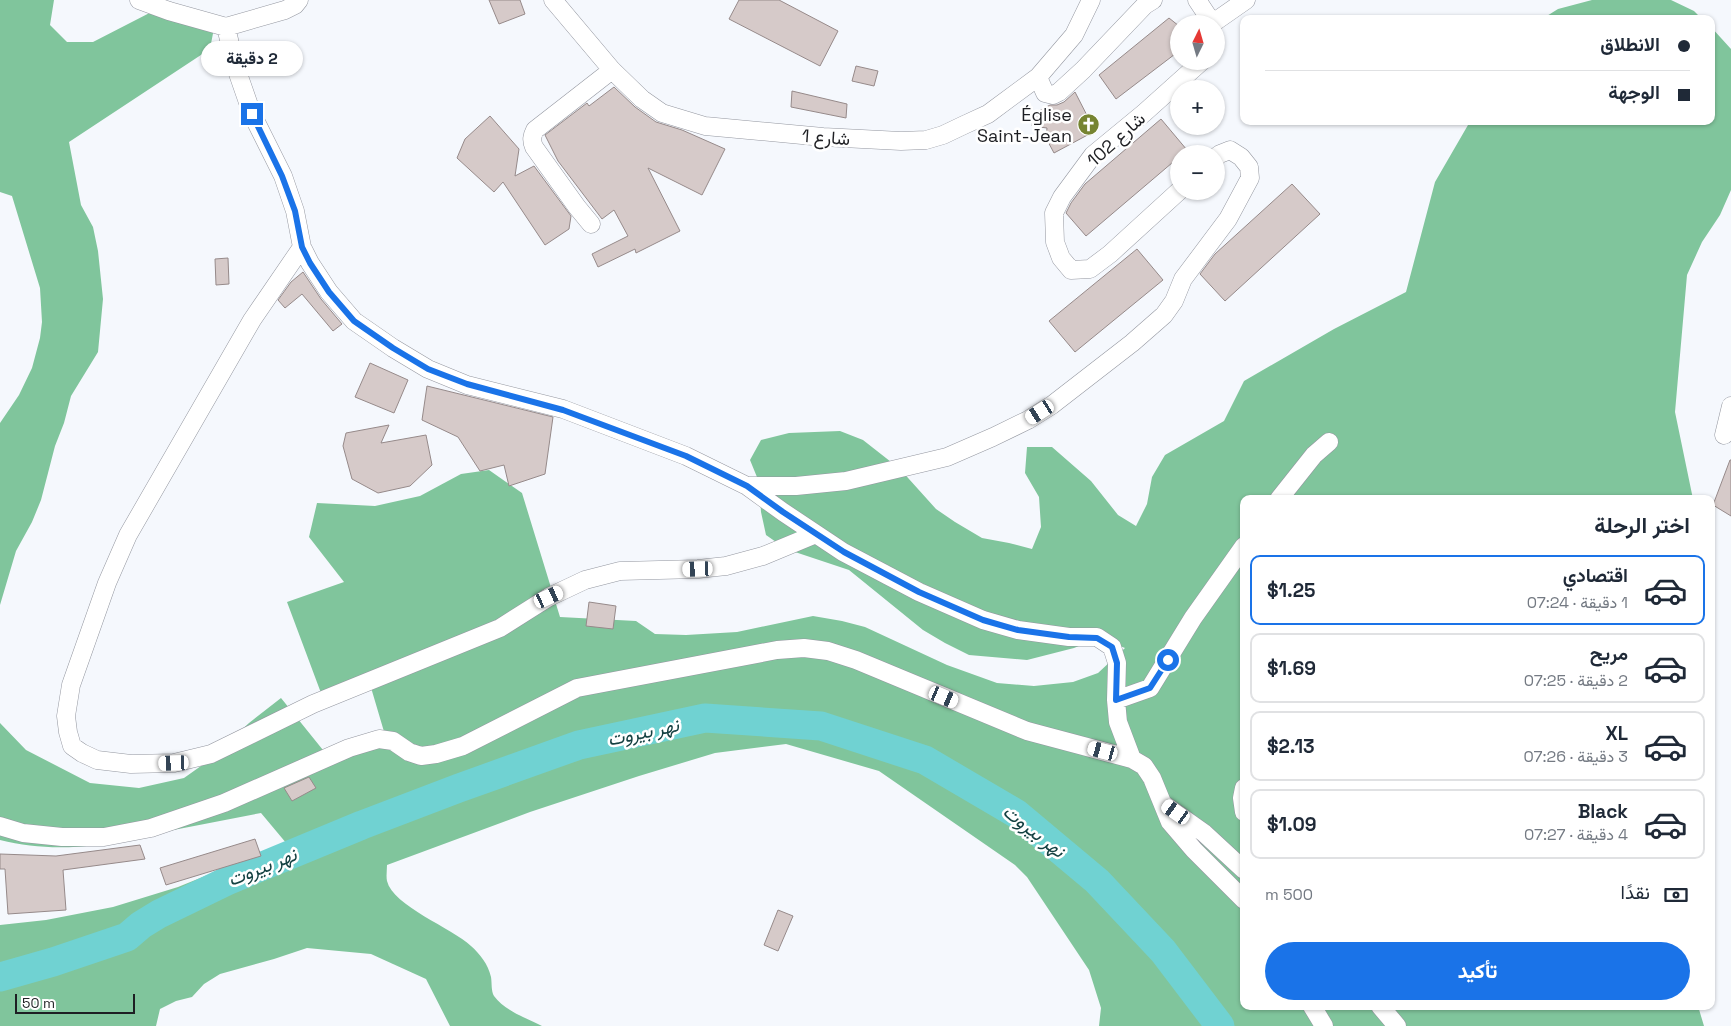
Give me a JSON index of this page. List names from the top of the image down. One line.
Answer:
{"streets":{"street":["شارع 1","شارع 102"]},"water":["نهر بيروت"],"places":{"church":["Église Saint-Jean"]},"scale_bar":"50 m","north":"top","page":{"map_buttons":["+","−"],"banner":["الانطلاق","الوجهة"],"bubble":"2 دقيقة","heading":"اختر الرحلة","list":[{"name":"اقتصادي","note":"1 دقيقة · 07:24","value":"$1.25"},{"name":"مريح","note":"2 دقيقة · 07:25","value":"$1.69"},{"name":"XL","note":"3 دقيقة · 07:26","value":"$2.13"},{"name":"Black","note":"4 دقيقة · 07:27","value":"$1.09"}],"pay":["نقدًا","500 m"],"buttons":"تأكيد","scale":"50 m"}}
